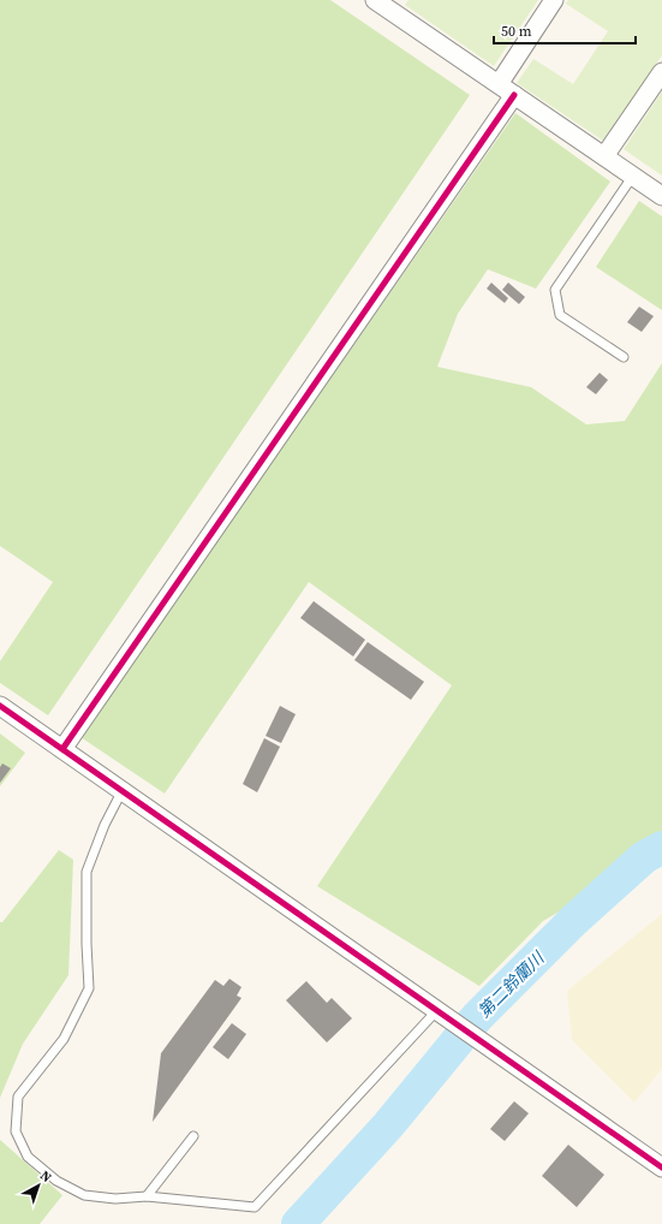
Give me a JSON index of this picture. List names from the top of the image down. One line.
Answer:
{"water":["第二鈴蘭川"],"scale_bar":"50 m","north":"top right"}
